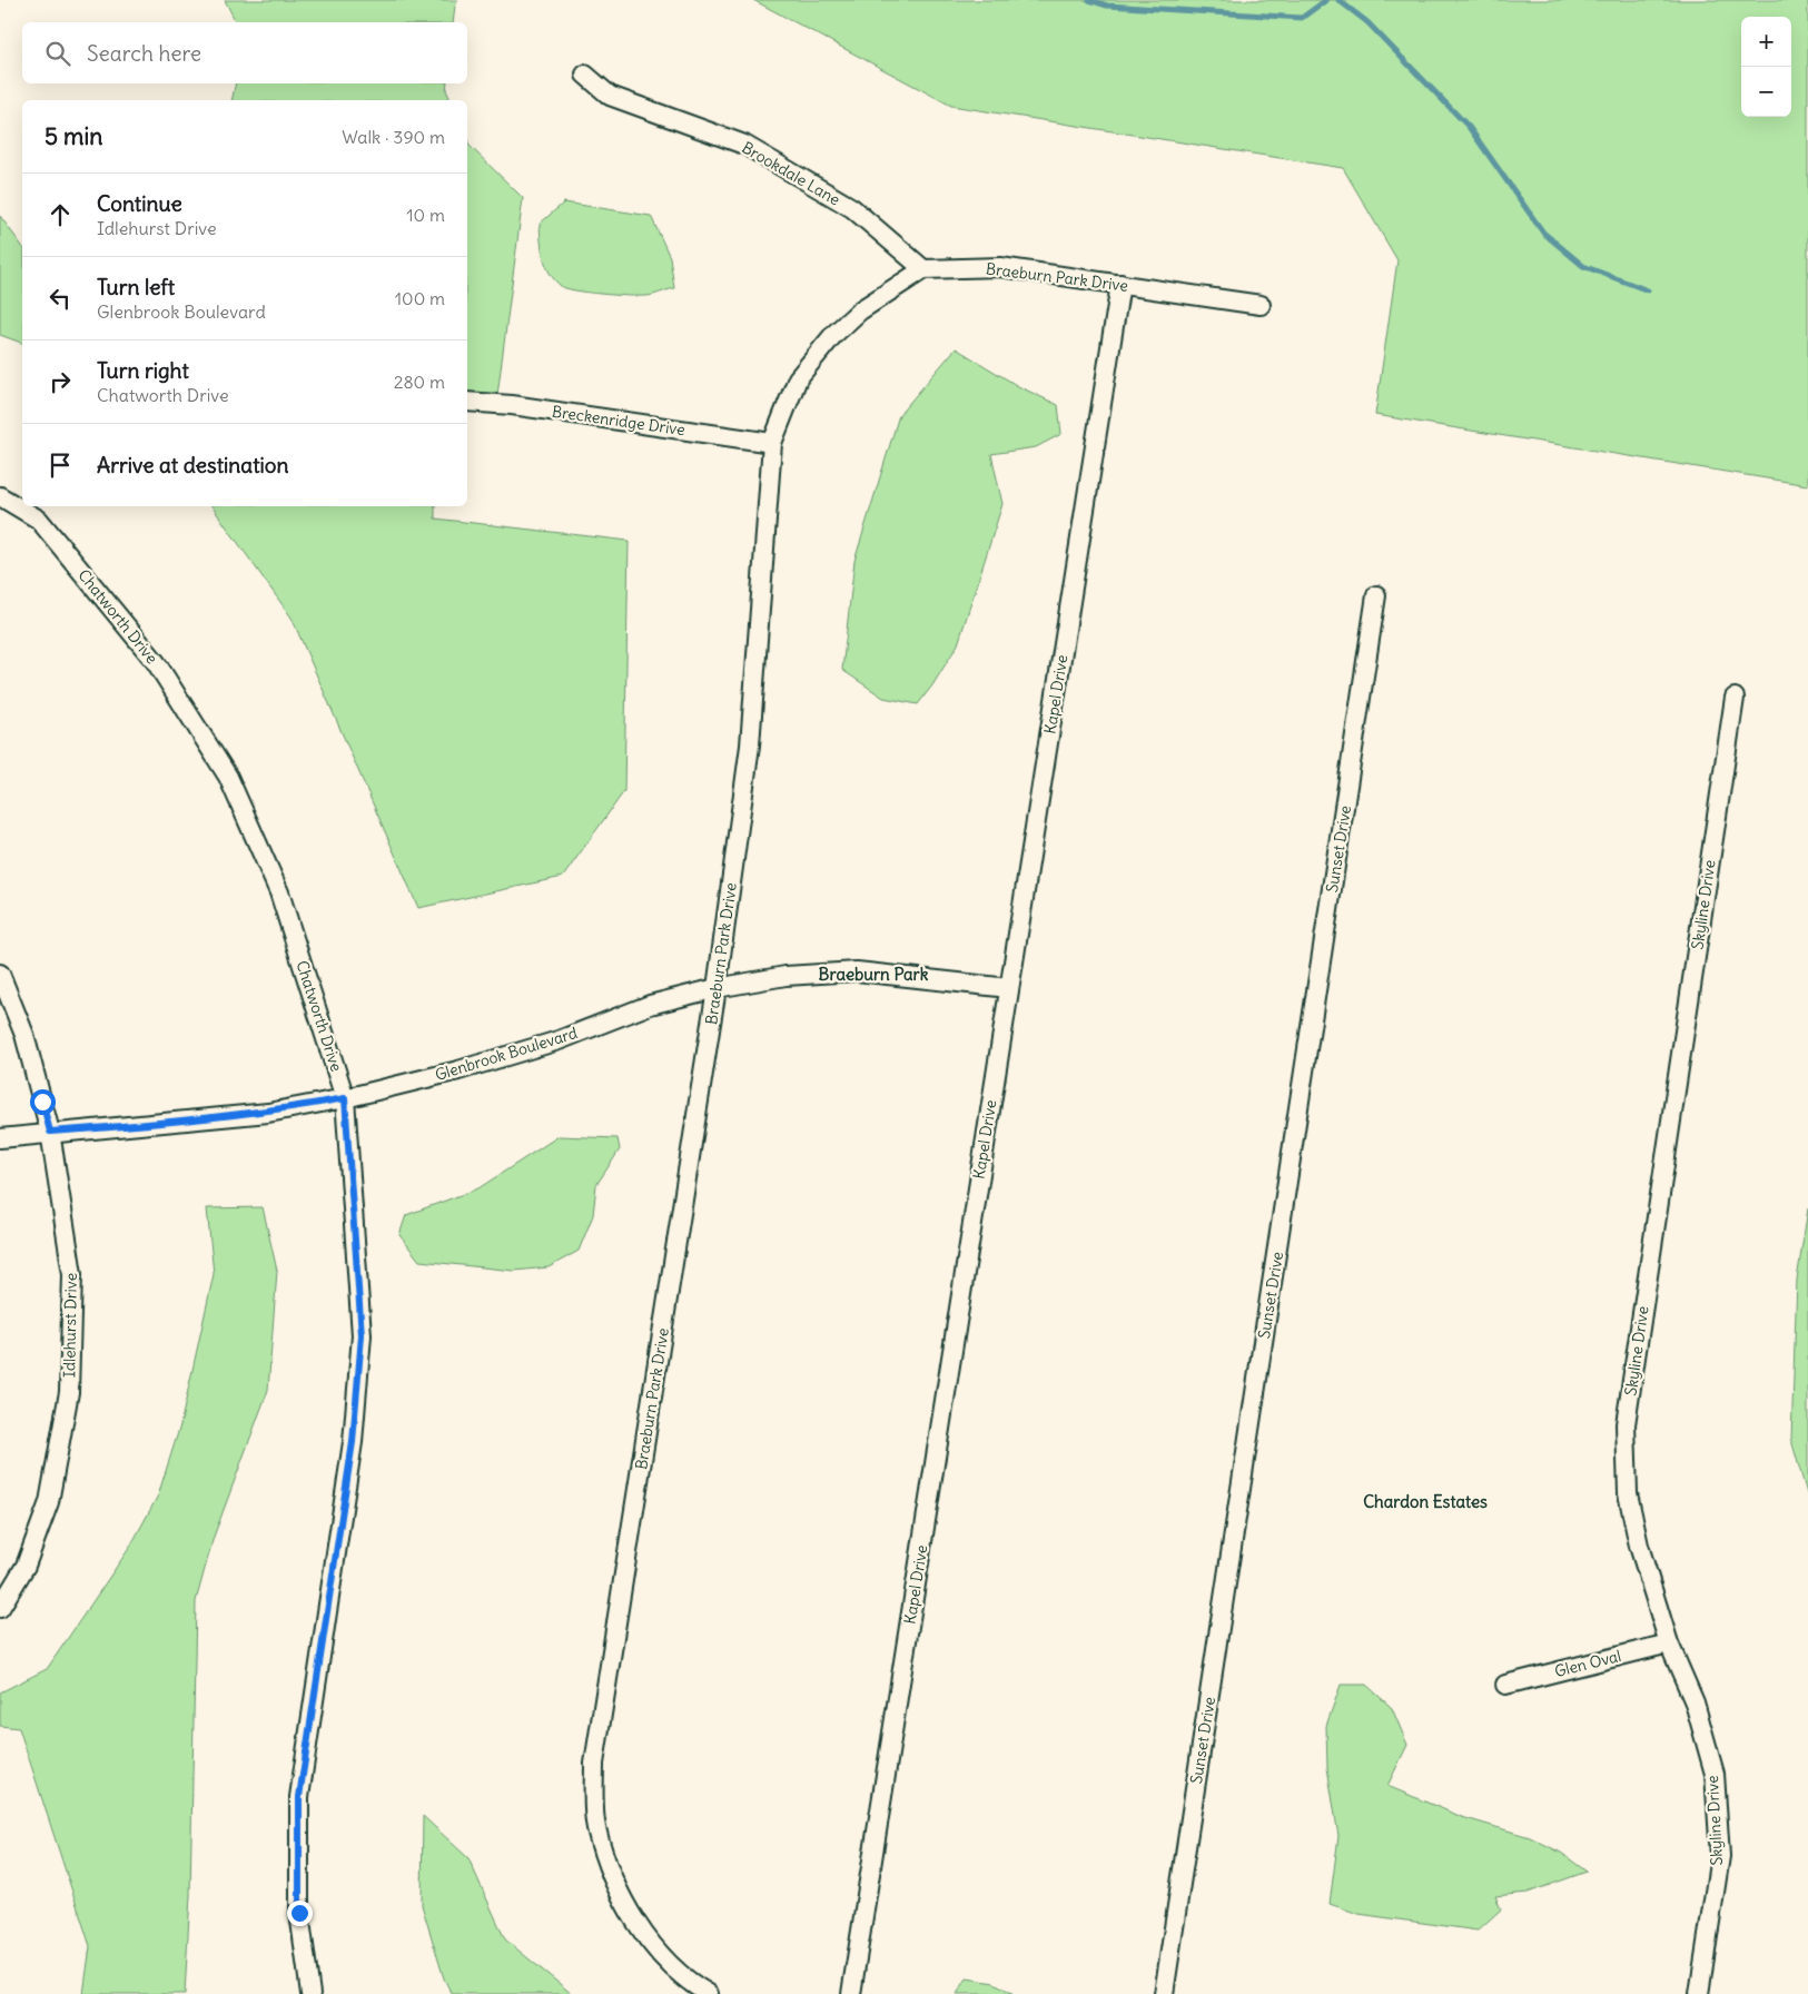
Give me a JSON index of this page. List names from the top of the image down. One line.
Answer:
{"streets":{"street":["Brookdale Lane","Braeburn Park Drive","Breckenridge Drive","Chatworth Drive","Kapel Drive","Sunset Drive","Skyline Drive","Glenbrook Boulevard","Idlehurst Drive","Glen Oval"]},"crossings":[["Brookdale Lane","Braeburn Park Drive"],["Braeburn Park Drive","Breckenridge Drive"],["Braeburn Park Drive","Kapel Drive"],["Braeburn Park Drive","Glenbrook Boulevard"],["Chatworth Drive","Glenbrook Boulevard"],["Kapel Drive","Glenbrook Boulevard"],["Skyline Drive","Glen Oval"],["Glenbrook Boulevard","Idlehurst Drive"]],"districts":["Braeburn Park","Chardon Estates"],"page":{"map_buttons":["+","−"],"search":"Search here","heading":["5 min","Walk · 390 m"],"list":[["Continue","Idlehurst Drive","10 m"],["Turn left","Glenbrook Boulevard","100 m"],["Turn right","Chatworth Drive","280 m"],"Arrive at destination"]}}
